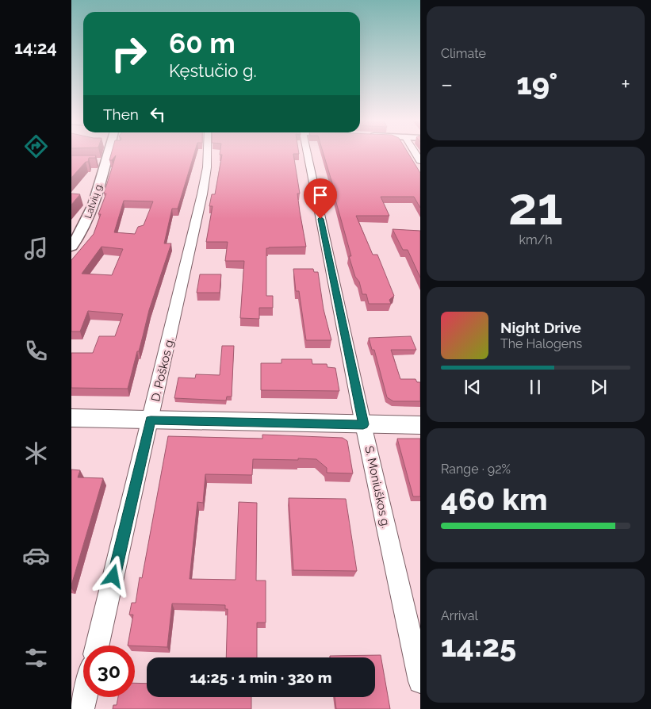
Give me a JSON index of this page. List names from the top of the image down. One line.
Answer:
{"streets":{"street":["Latvių g.","D. Poškos g.","S. Moniuškos g."]},"page":{"tabs":"14:24","tile":["Climate",["21","km/h"],["Range · 92%","460 km"],["Arrival","14:25"]],"turn":["60 m","Kęstučio g."],"heat":["−","19°","+"],"then":"Then","song":["Night Drive","The Halogens"],"limit":"30","trip":"14:25 · 1 min · 320 m"}}
